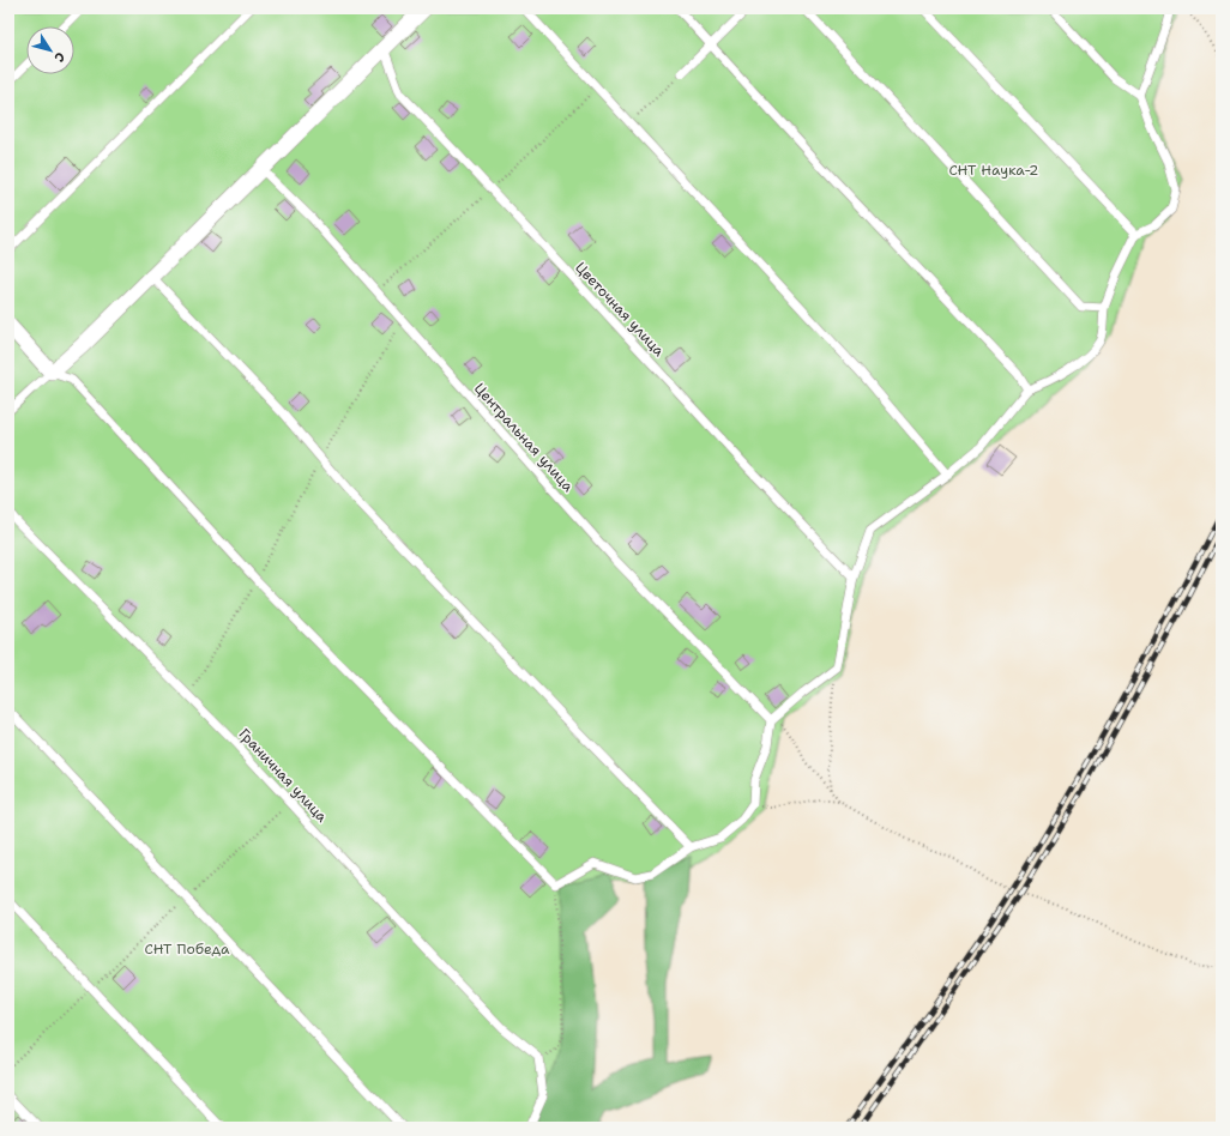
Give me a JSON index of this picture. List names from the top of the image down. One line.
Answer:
{"streets":{"lane":["Цветочная улица","Центральная улица","Граничная улица"]},"parks":["СНТ Наука-2","СНТ Победа"],"north":"bottom right"}
